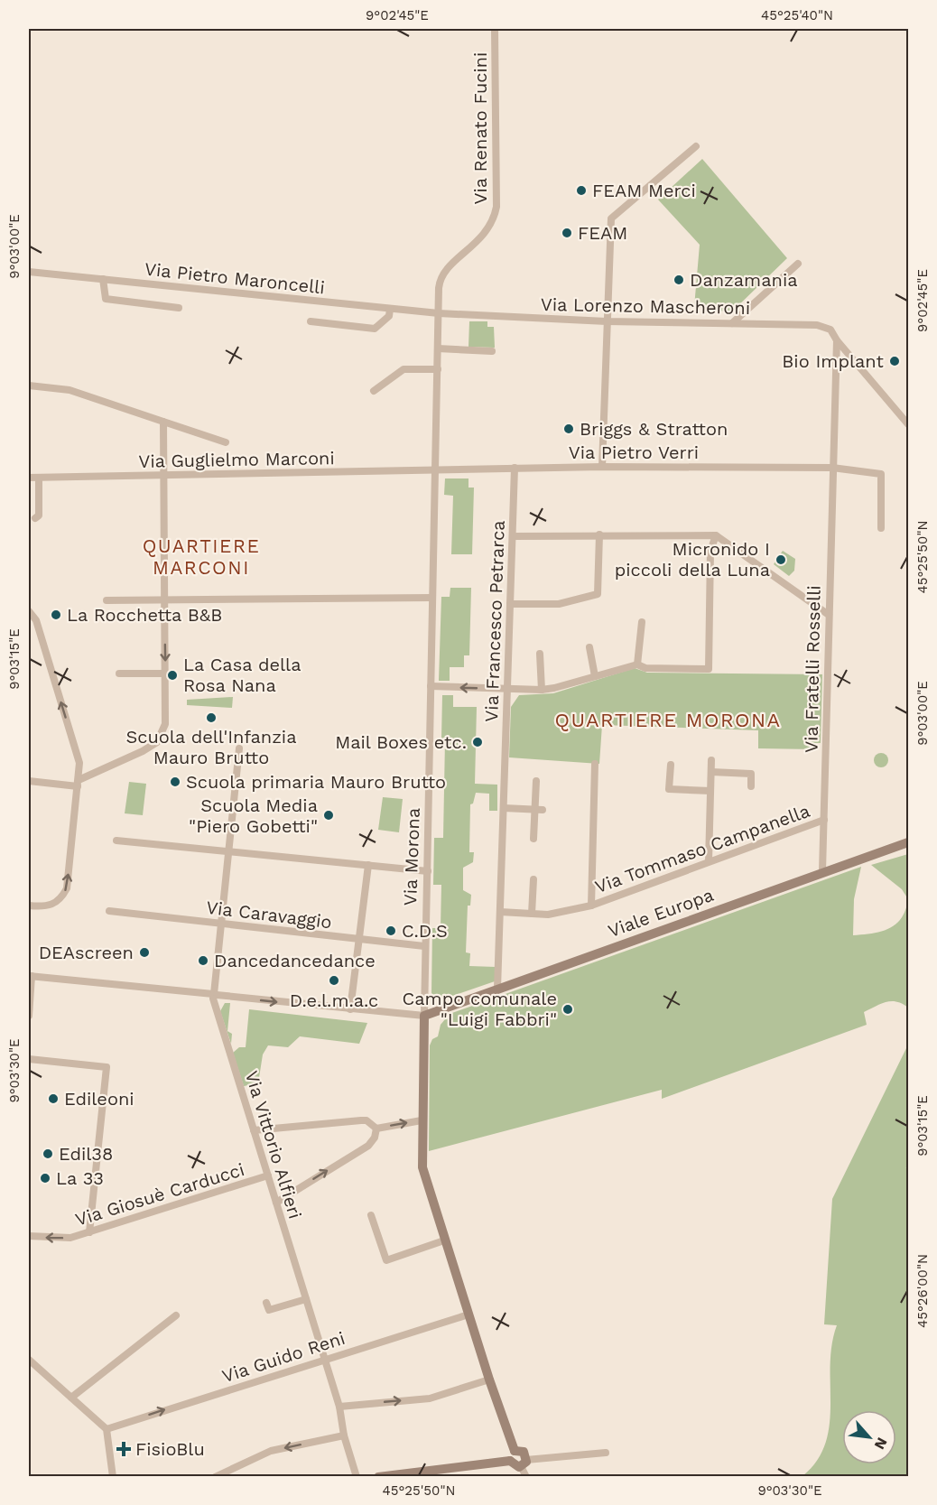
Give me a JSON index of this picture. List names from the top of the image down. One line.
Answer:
{"streets":{"main road":["Via Morona","Viale Europa"],"street":["Via Renato Fucini","Via Pietro Maroncelli","Via Lorenzo Mascheroni","Via Pietro Verri","Via Guglielmo Marconi","Via Francesco Petrarca","Via Fratelli Rosselli","Via Tommaso Campanella","Via Caravaggio","Via Vittorio Alfieri","Via Giosuè Carducci","Via Guido Reni"]},"crossings":[["Via Renato Fucini","Via Pietro Maroncelli"],["Via Renato Fucini","Via Lorenzo Mascheroni"],["Via Renato Fucini","Via Pietro Verri"],["Via Renato Fucini","Via Guglielmo Marconi"],["Via Renato Fucini","Via Morona"],["Via Pietro Maroncelli","Via Lorenzo Mascheroni"],["Via Lorenzo Mascheroni","Via Fratelli Rosselli"],["Via Pietro Verri","Via Guglielmo Marconi"],["Via Pietro Verri","Via Francesco Petrarca"],["Via Pietro Verri","Via Fratelli Rosselli"],["Via Pietro Verri","Via Morona"],["Via Guglielmo Marconi","Via Morona"],["Via Francesco Petrarca","Via Tommaso Campanella"],["Via Francesco Petrarca","Viale Europa"],["Via Fratelli Rosselli","Via Tommaso Campanella"],["Via Fratelli Rosselli","Viale Europa"],["Via Morona","Viale Europa"],["Via Morona","Via Caravaggio"],["Via Morona","Via Guido Reni"],["Via Vittorio Alfieri","Via Giosuè Carducci"],["Via Vittorio Alfieri","Via Guido Reni"]],"one_way":["Via Guido Reni"],"districts":["QUARTIERE MARCONI","QUARTIERE MORONA"],"places":{"other":["FEAM Merci","FEAM","Danzamania","Bio Implant","Briggs & Stratton","Micronido I piccoli della Luna","La Rocchetta B&B","La Casa della Rosa Nana","Scuola dell'Infanzia Mauro Brutto","Mail Boxes etc.","Scuola primaria Mauro Brutto","Scuola Media \"Piero Gobetti\"","C.D.S","DEAscreen","Dancedancedance","D.e.l.m.a.c","Campo comunale \"Luigi Fabbri\"","Edileoni","Edil38","La 33"],"health":["FisioBlu"]},"north":"bottom right","coordinates":["9°02'45\"E","45°25'40\"N","9°03'00\"E","45°25'50\"N","9°03'15\"E","9°03'30\"E","45°26'00\"N"]}
